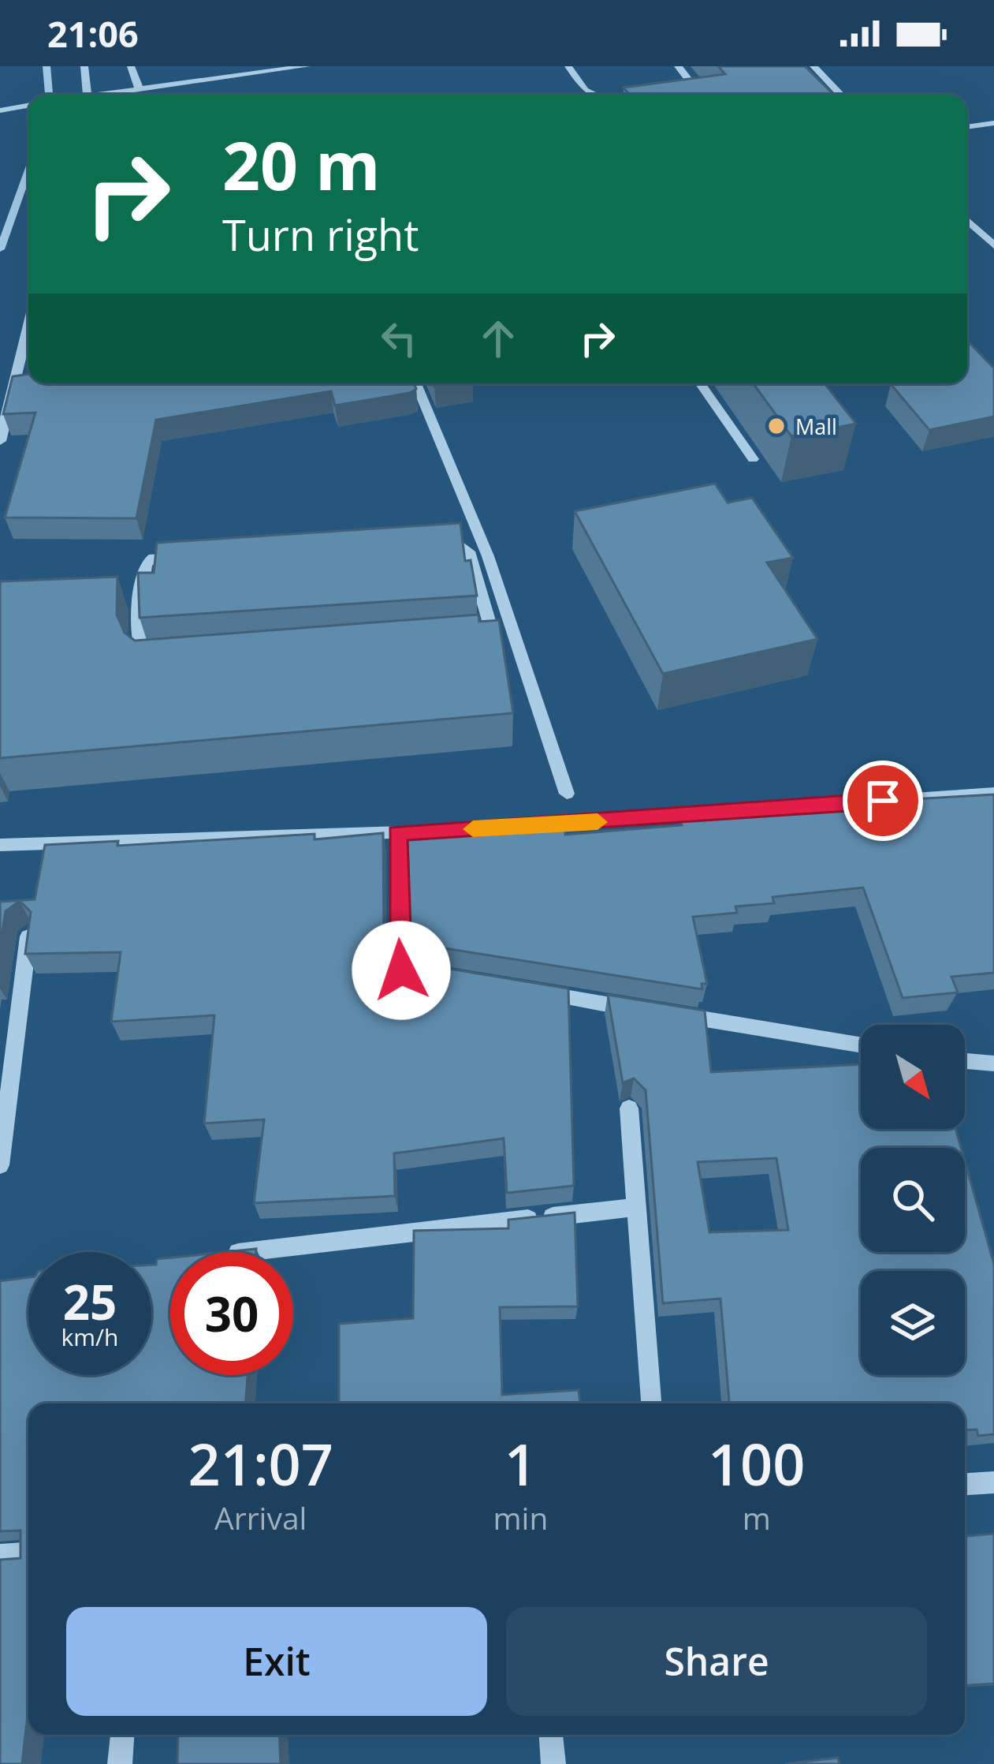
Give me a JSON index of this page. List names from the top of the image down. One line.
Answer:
{"places":["Mall"],"north":"bottom right","page":{"status":"21:06","turn":["20 m","Turn right"],"speed":"25 km/h","limit":"30","eta":["21:07","Arrival","1","min","100","m"],"buttons":["Exit","Share"]}}
